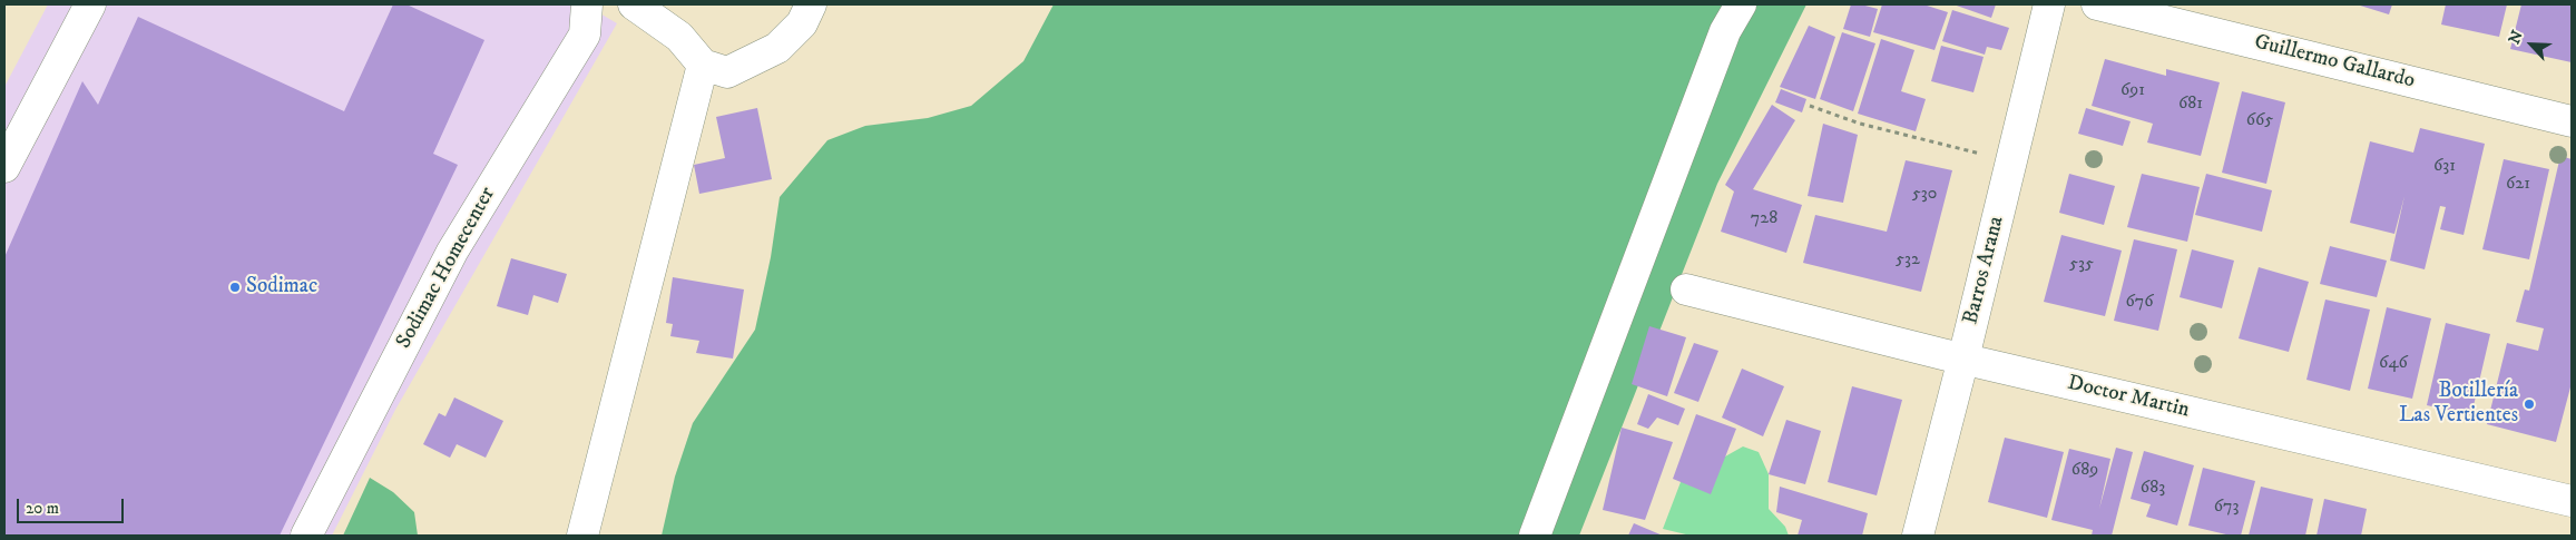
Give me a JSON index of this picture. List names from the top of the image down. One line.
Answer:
{"streets":{"street":["Guillermo Gallardo","Sodimac Homecenter","Barros Arana","Doctor Martin"]},"crossings":[["Barros Arana","Doctor Martin"]],"places":["Sodimac","Botillería Las Vertientes"],"house_numbers":["691","681","665","631","621","530","728","532","535","676","646","689","683","673"],"scale_bar":"20 m","north":"top left"}
